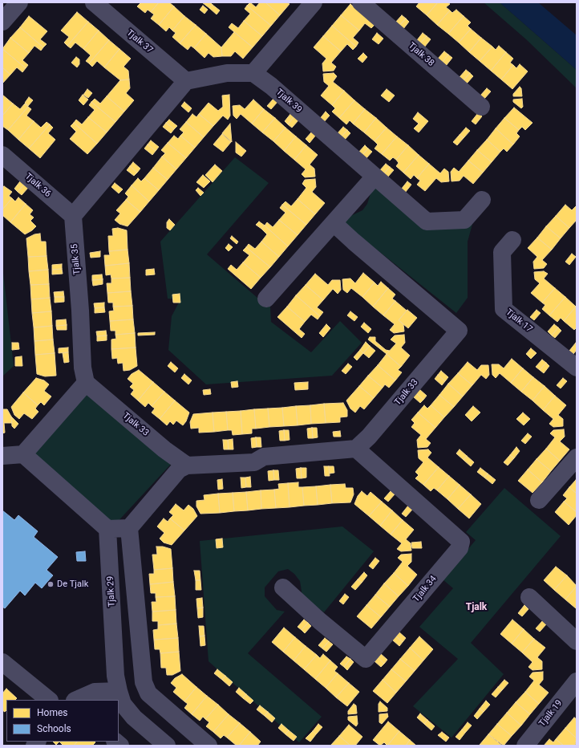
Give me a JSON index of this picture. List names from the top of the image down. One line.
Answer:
{"streets":{"street":["Tjalk 37","Tjalk 38","Tjalk 39","Tjalk 36","Tjalk 35","Tjalk 17","Tjalk 33","Tjalk 34","Tjalk 29","Tjalk 19"]},"crossings":[["Tjalk 36","Tjalk 35"],["Tjalk 35","Tjalk 33"],["Tjalk 33","Tjalk 34"]],"districts":["Tjalk"],"places":["De Tjalk"],"legend":["Homes","Schools"]}
